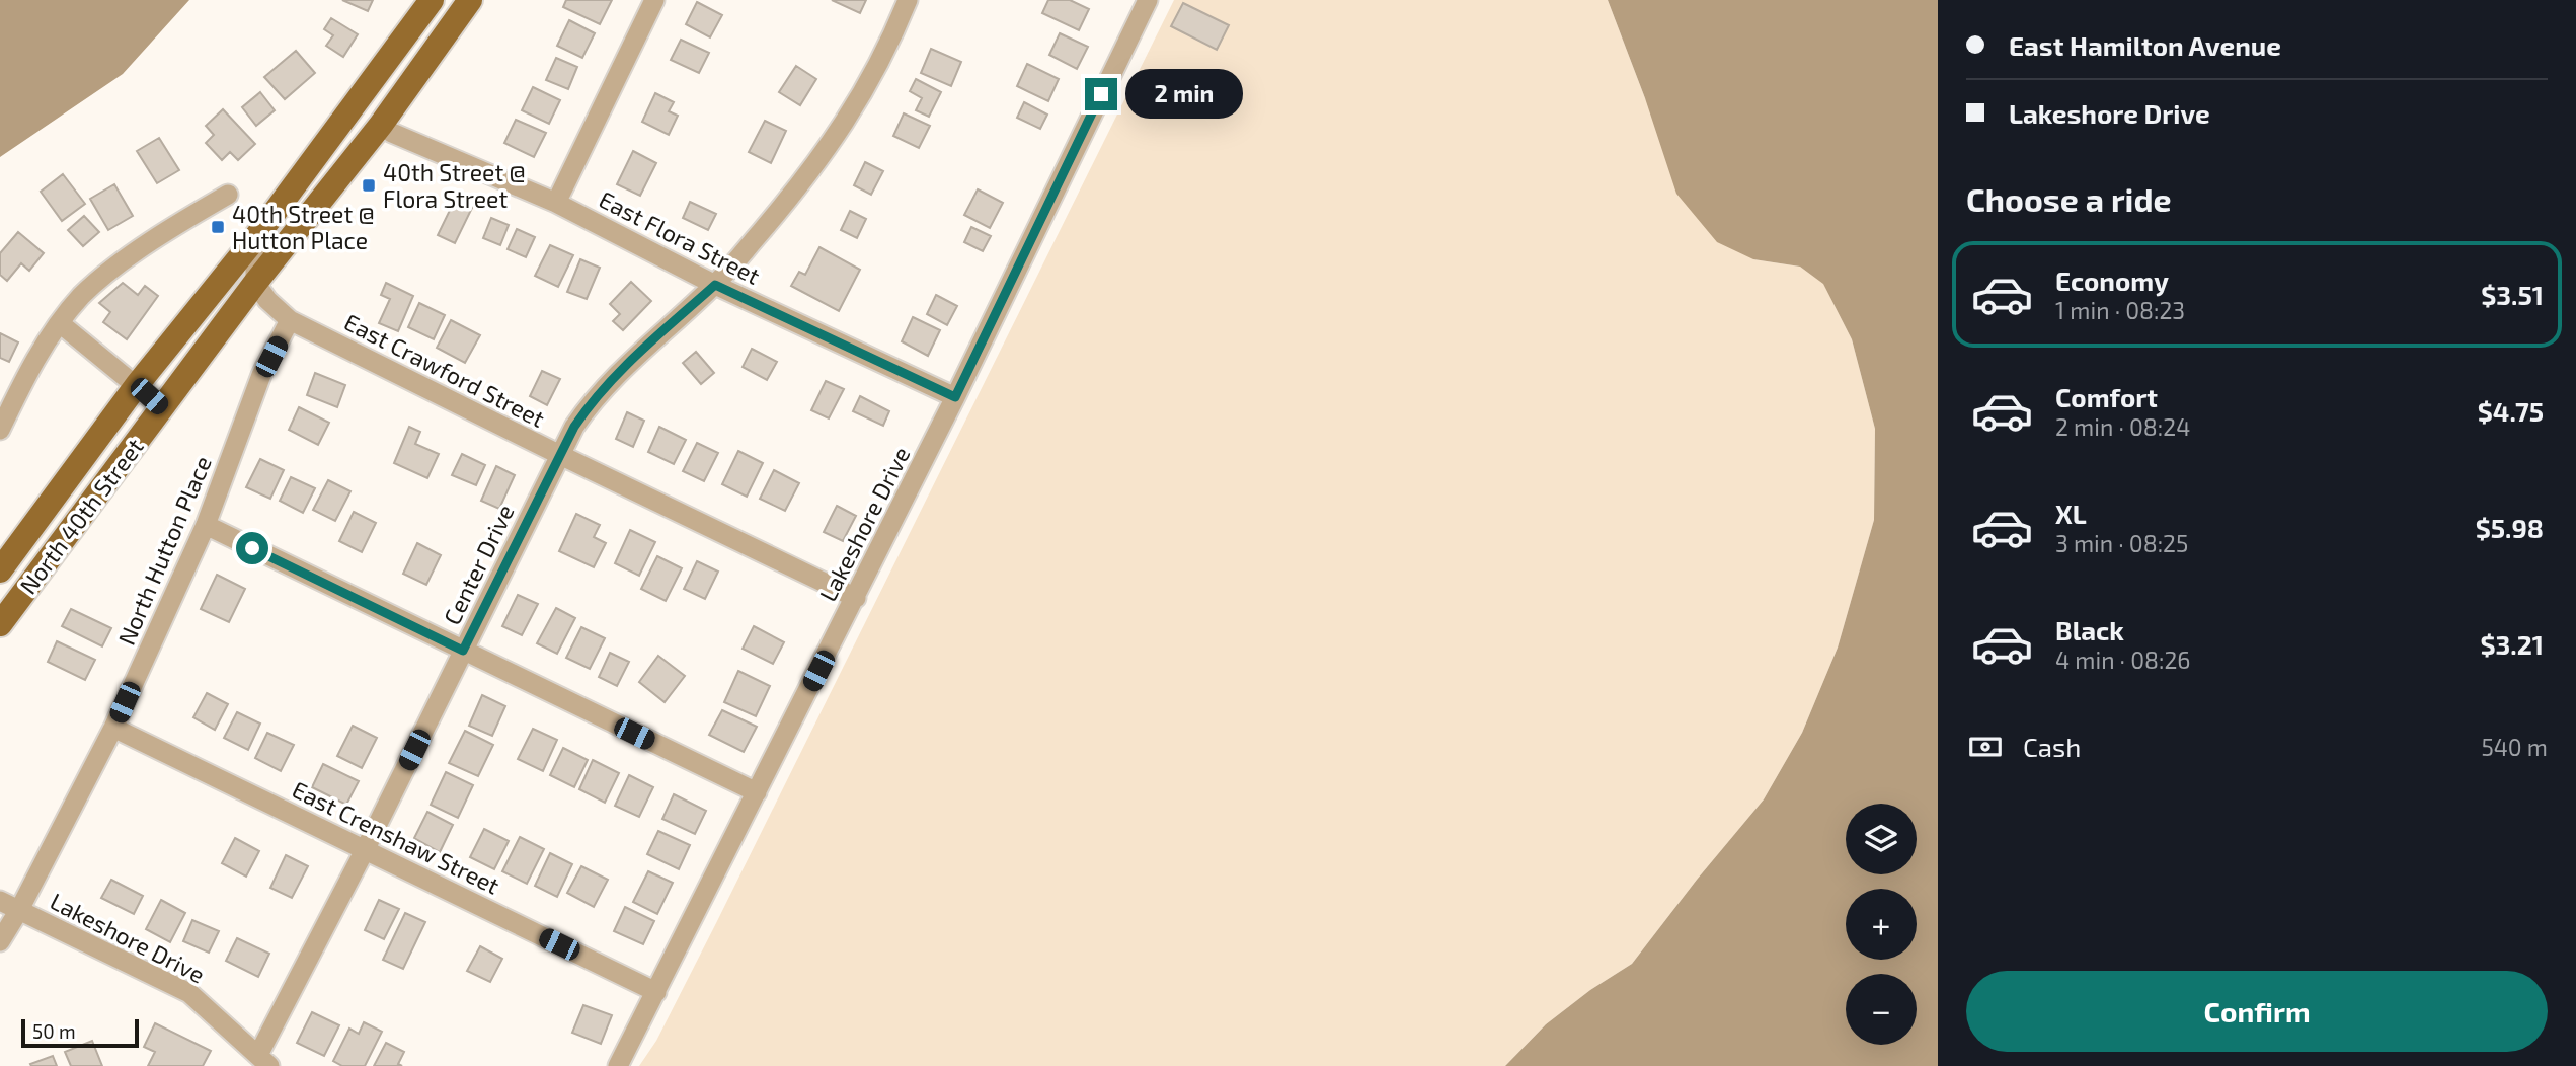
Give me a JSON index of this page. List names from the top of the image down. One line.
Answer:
{"streets":{"main road":["North 40th Street"],"street":["East Flora Street","East Crawford Street","Lakeshore Drive","North Hutton Place","Center Drive","East Crenshaw Street"]},"crossings":[["East Flora Street","North 40th Street"],["East Flora Street","Lakeshore Drive"],["East Flora Street","Center Drive"],["East Crawford Street","North 40th Street"],["East Crawford Street","Lakeshore Drive"],["East Crawford Street","North Hutton Place"],["East Crawford Street","Center Drive"],["Lakeshore Drive","North Hutton Place"],["Lakeshore Drive","Center Drive"],["Lakeshore Drive","East Crenshaw Street"],["North Hutton Place","East Crenshaw Street"],["Center Drive","East Crenshaw Street"]],"places":{"transit":["40th Street @ Flora Street","40th Street @ Hutton Place"]},"scale_bar":"50 m","page":{"banner":["East Hamilton Avenue","Lakeshore Drive"],"bubble":"2 min","heading":"Choose a ride","list":[{"name":"Economy","note":"1 min · 08:23","value":"$3.51"},{"name":"Comfort","note":"2 min · 08:24","value":"$4.75"},{"name":"XL","note":"3 min · 08:25","value":"$5.98"},{"name":"Black","note":"4 min · 08:26","value":"$3.21"}],"pay":["Cash","540 m"],"map_buttons":["+","−"],"buttons":"Confirm","scale":"50 m"}}
